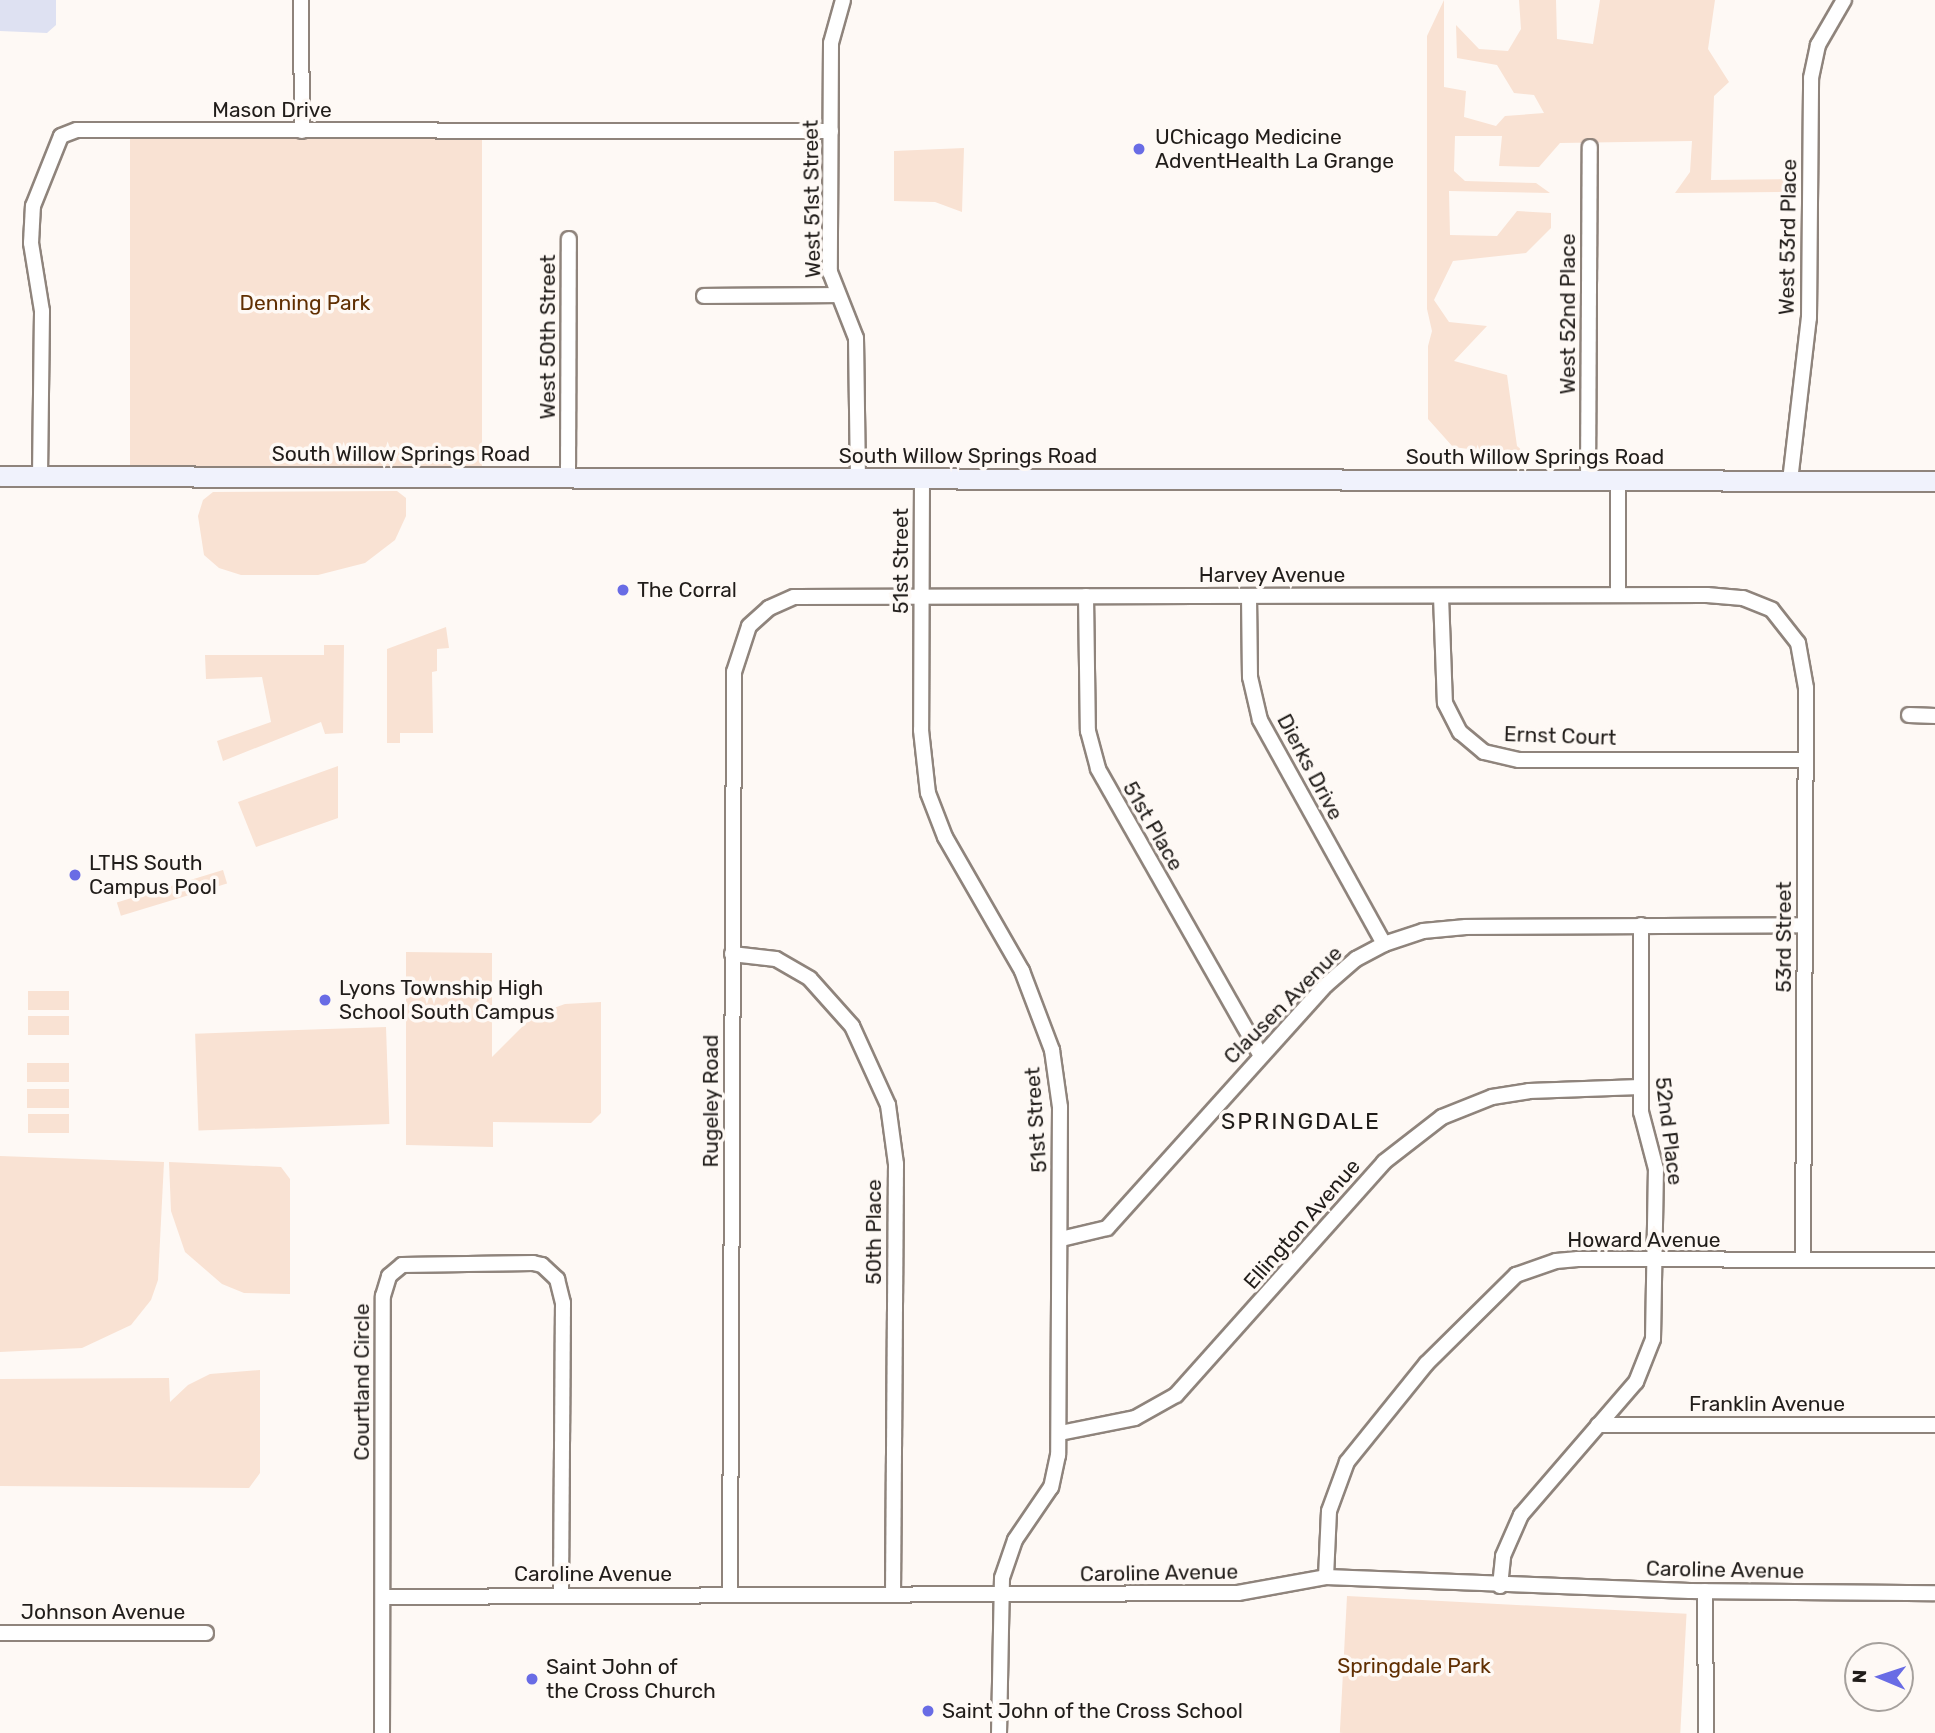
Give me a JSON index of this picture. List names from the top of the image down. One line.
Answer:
{"streets":{"street":["Mason Drive","West 51st Street","West 53rd Place","West 52nd Place","West 50th Street","South Willow Springs Road","51st Street","Harvey Avenue","Ernst Court","Dierks Drive","51st Place","53rd Street","Clausen Avenue","Rugeley Road","52nd Place","Ellington Avenue","50th Place","Howard Avenue","Courtland Circle","Franklin Avenue","Caroline Avenue","Johnson Avenue"]},"crossings":[["Mason Drive","West 51st Street"],["Mason Drive","South Willow Springs Road"],["West 51st Street","South Willow Springs Road"],["West 53rd Place","South Willow Springs Road"],["West 52nd Place","South Willow Springs Road"],["West 50th Street","South Willow Springs Road"],["South Willow Springs Road","51st Street"],["51st Street","Harvey Avenue"],["51st Street","Clausen Avenue"],["51st Street","Ellington Avenue"],["51st Street","Caroline Avenue"],["Harvey Avenue","Ernst Court"],["Harvey Avenue","Dierks Drive"],["Harvey Avenue","51st Place"],["Harvey Avenue","53rd Street"],["Harvey Avenue","Rugeley Road"],["Ernst Court","53rd Street"],["Dierks Drive","Clausen Avenue"],["51st Place","Clausen Avenue"],["53rd Street","Clausen Avenue"],["53rd Street","Howard Avenue"],["Clausen Avenue","52nd Place"],["Rugeley Road","50th Place"],["Rugeley Road","Caroline Avenue"],["52nd Place","Ellington Avenue"],["52nd Place","Howard Avenue"],["52nd Place","Franklin Avenue"],["52nd Place","Caroline Avenue"],["50th Place","Caroline Avenue"],["Howard Avenue","Caroline Avenue"],["Courtland Circle","Caroline Avenue"]],"districts":["SPRINGDALE"],"parks":["Denning Park","Springdale Park"],"places":["UChicago Medicine AdventHealth La Grange","The Corral","LTHS South Campus Pool","Lyons Township High School South Campus","Saint John of the Cross Church","Saint John of the Cross School"],"north":"left"}
